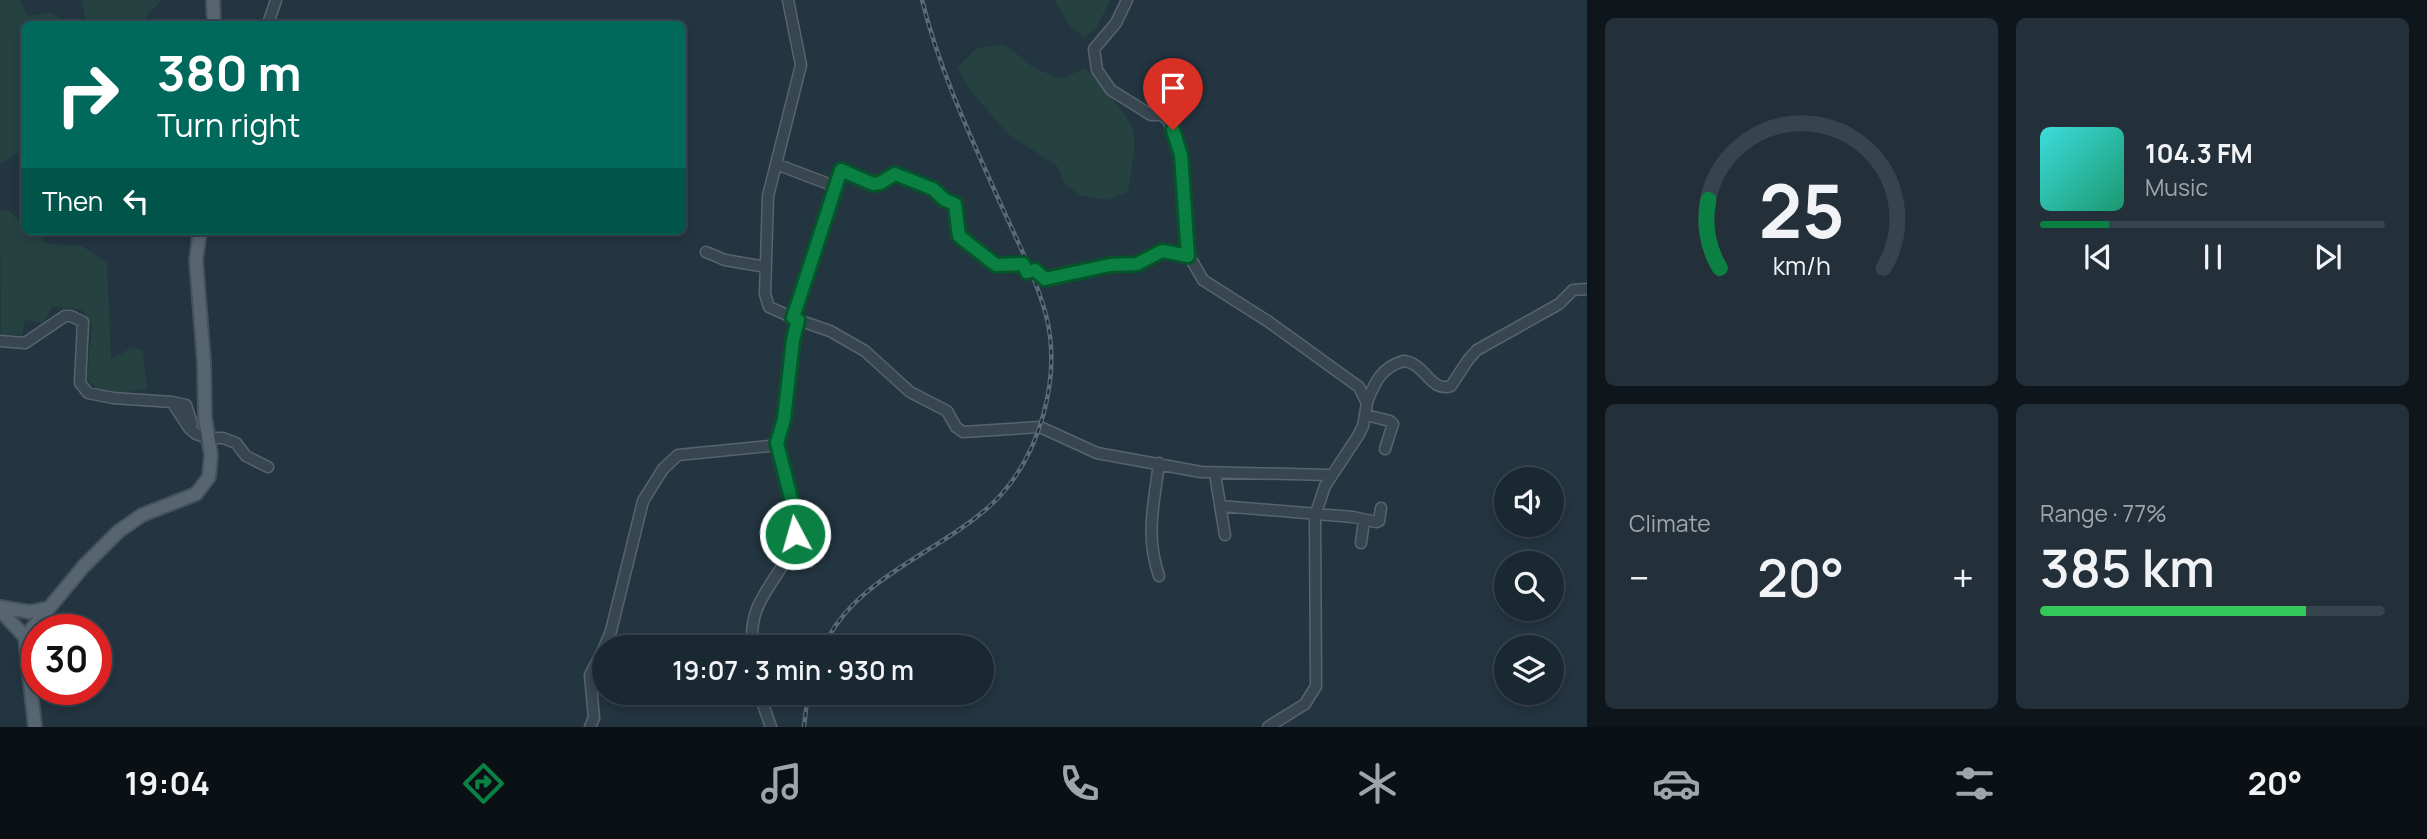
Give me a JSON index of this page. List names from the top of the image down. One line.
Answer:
{"page":{"turn":["380 m","Turn right"],"song":["104.3 FM","Music"],"then":"Then","tile":["Climate",["Range · 77%","385 km"]],"heat":["−","20°","+"],"limit":"30","trip":"19:07 · 3 min · 930 m","tabs":["19:04","20°"],"gauge":["25","km/h"]}}
